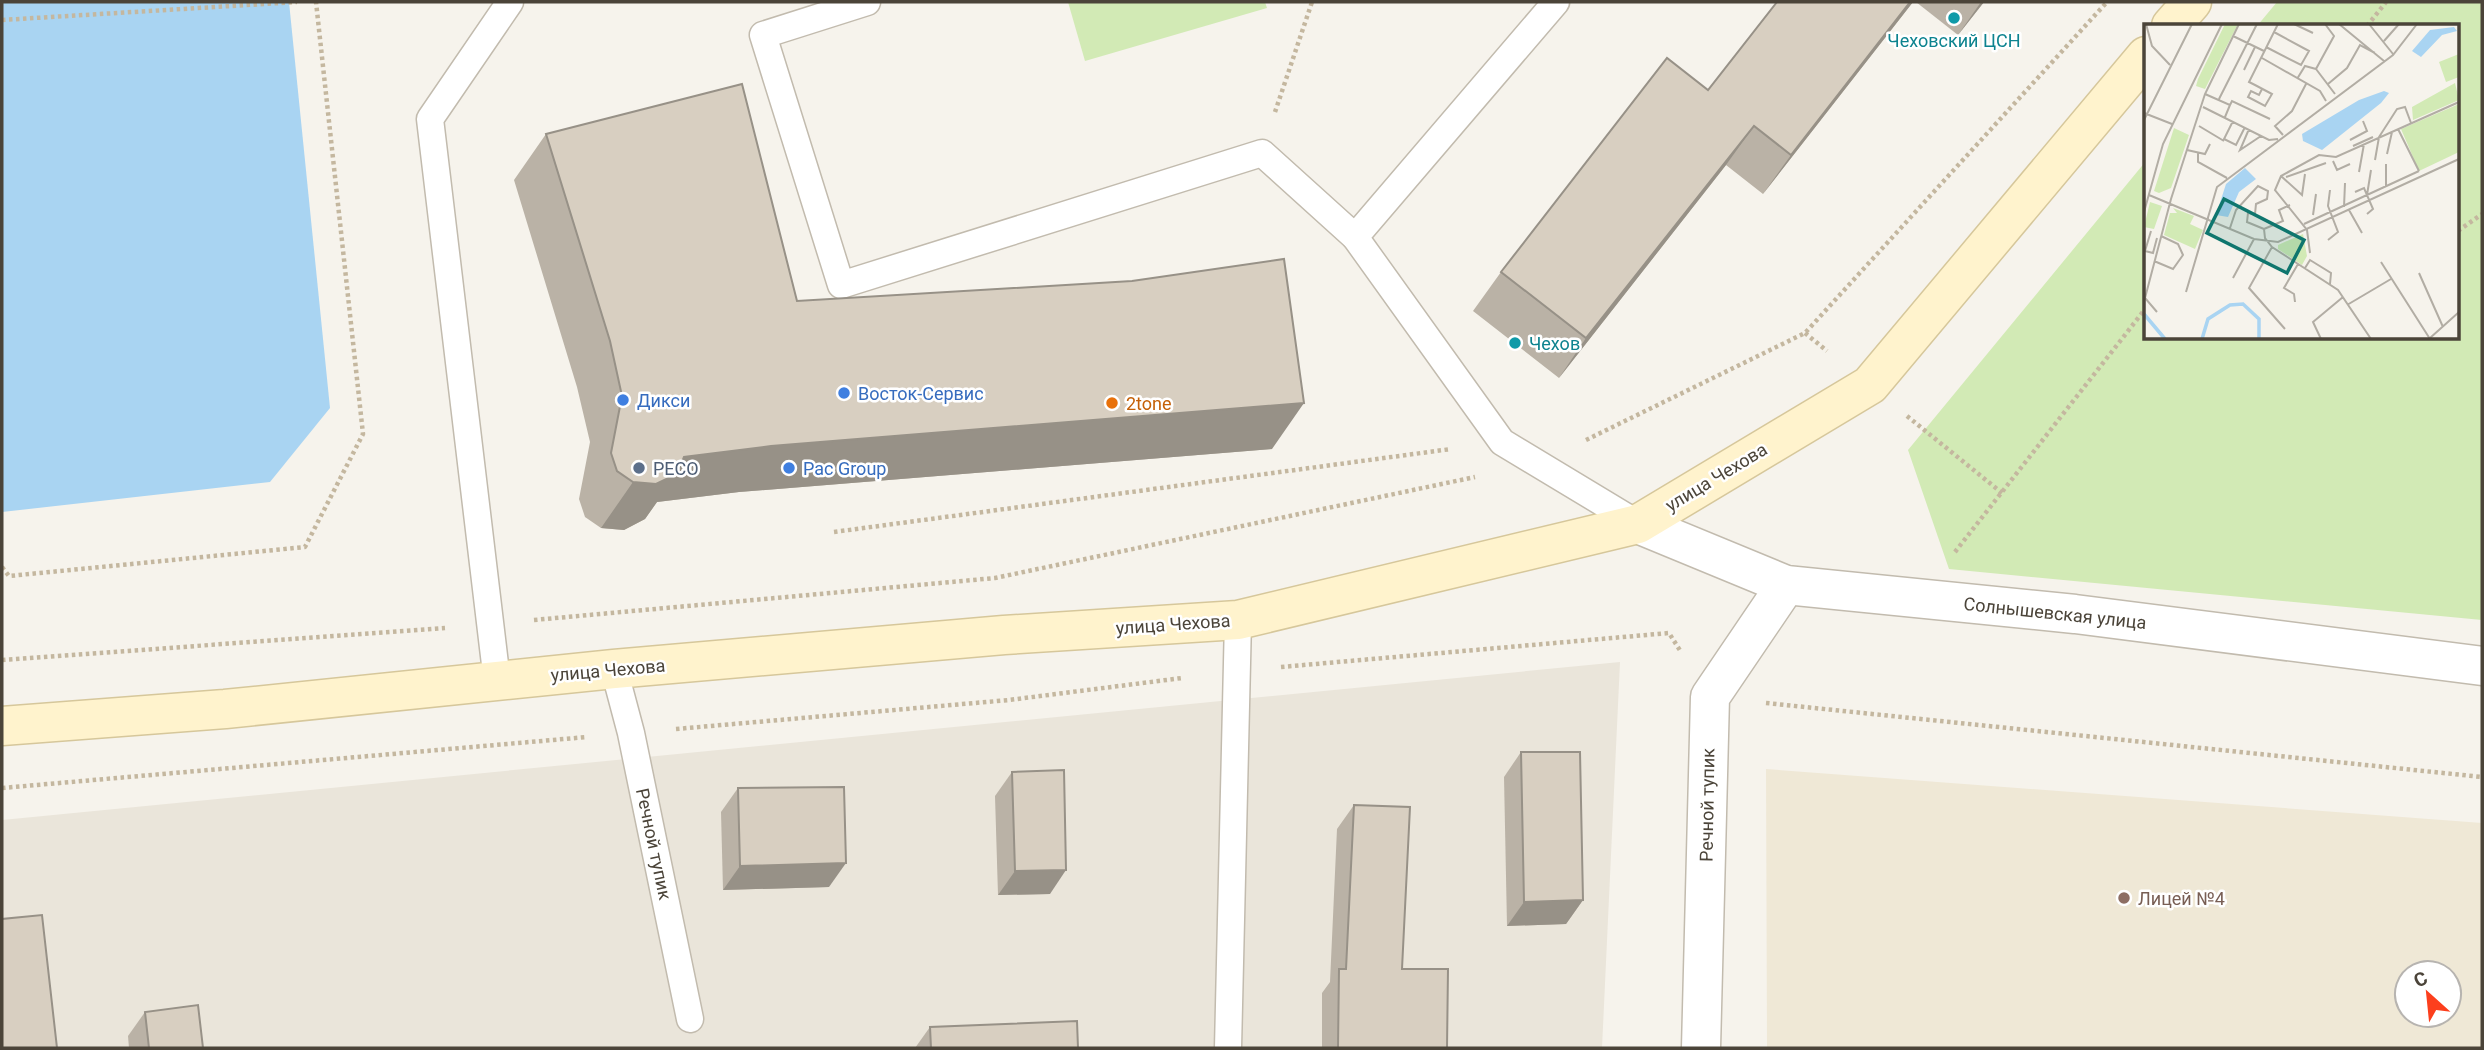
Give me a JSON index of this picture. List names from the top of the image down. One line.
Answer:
{"streets":{"main road":["улица Чехова"],"street":["Солнышевская улица","Речной тупик"]},"crossings":[["улица Чехова","Солнышевская улица"],["улица Чехова","Речной тупик"]],"places":["Чеховский ЦСН","Чехов","Восток-Сервис","Дикси","2tone","РЕСО","Pac Group","Лицей №4"],"north":"top left"}
